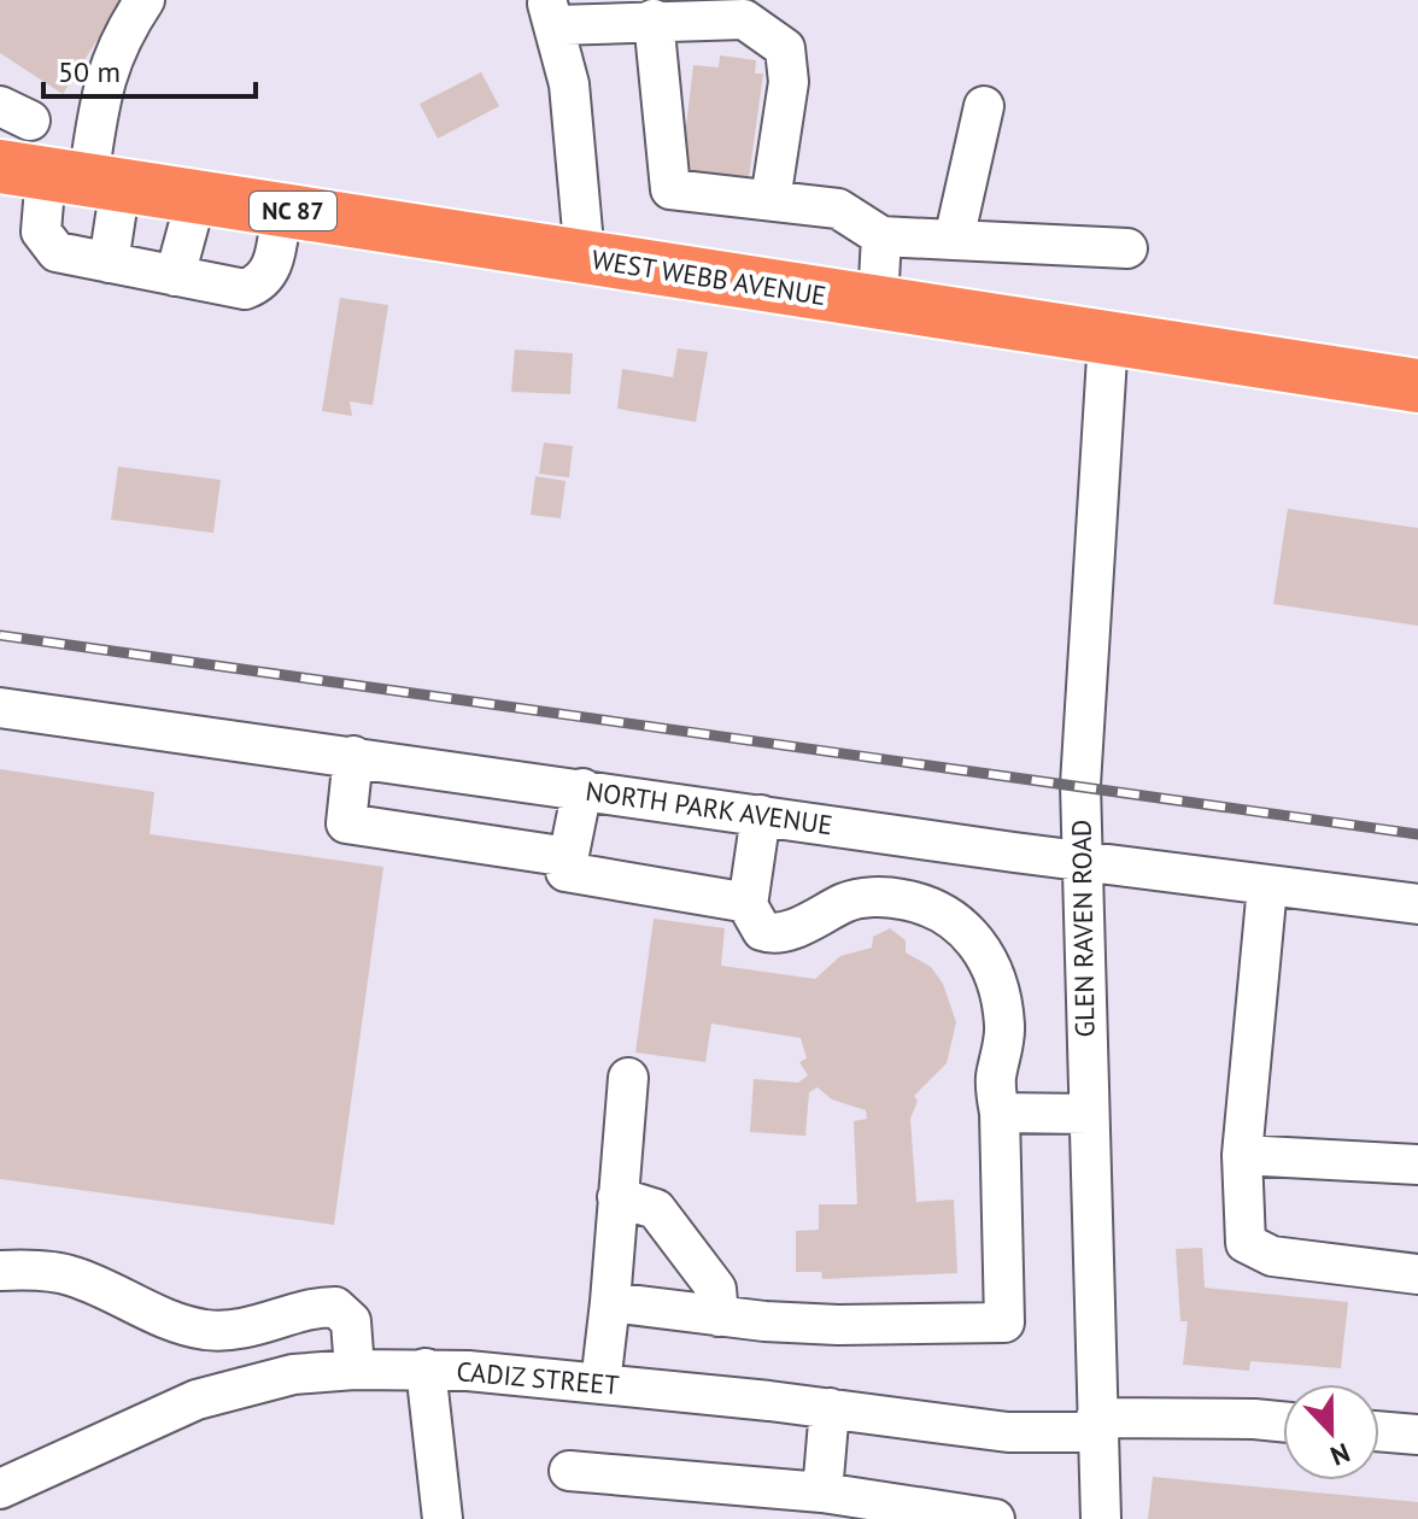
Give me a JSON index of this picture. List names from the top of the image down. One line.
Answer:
{"streets":{"highway":["NC 87","WEST WEBB AVENUE"],"street":["NORTH PARK AVENUE","GLEN RAVEN ROAD","CADIZ STREET"]},"crossings":[["WEST WEBB AVENUE","GLEN RAVEN ROAD"],["NORTH PARK AVENUE","GLEN RAVEN ROAD"],["GLEN RAVEN ROAD","CADIZ STREET"]],"scale_bar":"50 m","north":"bottom"}
